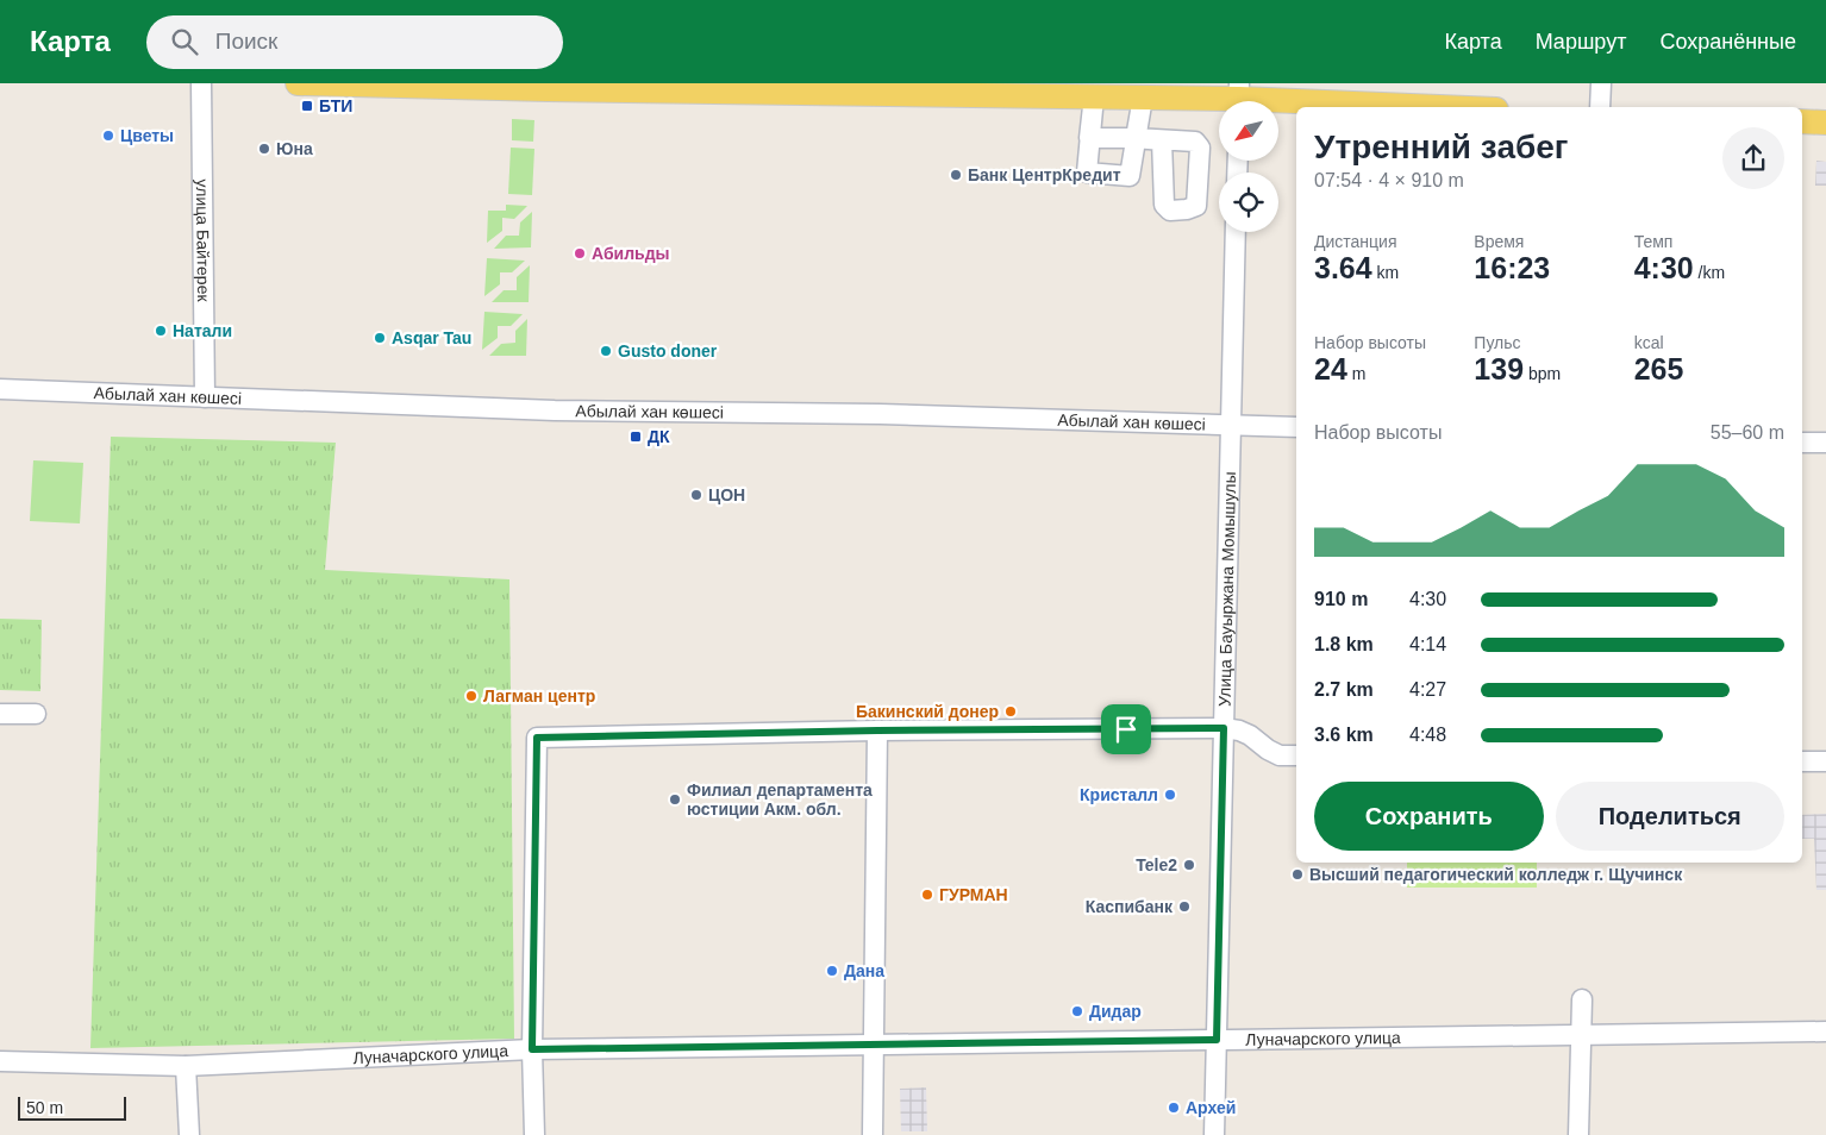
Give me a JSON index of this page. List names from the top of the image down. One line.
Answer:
{"streets":{"street":["улица Байтерек","Абылай хан көшесі","Улица Бауыржана Момышулы","Луначарского улица"]},"crossings":[["улица Байтерек","Абылай хан көшесі"],["Абылай хан көшесі","Улица Бауыржана Момышулы"],["Улица Бауыржана Момышулы","Луначарского улица"]],"places":{"transit":["БТИ","ДК"],"other":["Цветы","Юна","Банк ЦентрКредит","Абильды","Натали","Asqar Tau","Gusto doner","ЦОН","Лагман центр","Бакинский донер","Кристалл","Филиал департамента юстиции Акм. обл.","Tele2","Высший педагогический колледж г. Щучинск","ГУРМАН","Каспибанк","Дана","Дидар","Архей"]},"scale_bar":"50 m","north":"bottom left","page":{"header":"Карта","search":"Поиск","nav":["Карта","Маршрут","Сохранённые"],"heading":["Утренний забег","07:54 · 4 × 910 m"],"stats":[["Дистанция","3.64 km"],["Время","16:23"],["Темп","4:30 /km"],["Набор высоты","24 m"],["Пульс","139 bpm"],["kcal","265"]],"chart":["Набор высоты","55–60 m"],"list":[{"name":"910 m","note":"4:30"},{"name":"1.8 km","note":"4:14"},{"name":"2.7 km","note":"4:27"},{"name":"3.6 km","note":"4:48"}],"buttons":["Сохранить","Поделиться"],"scale":"50 m"}}
